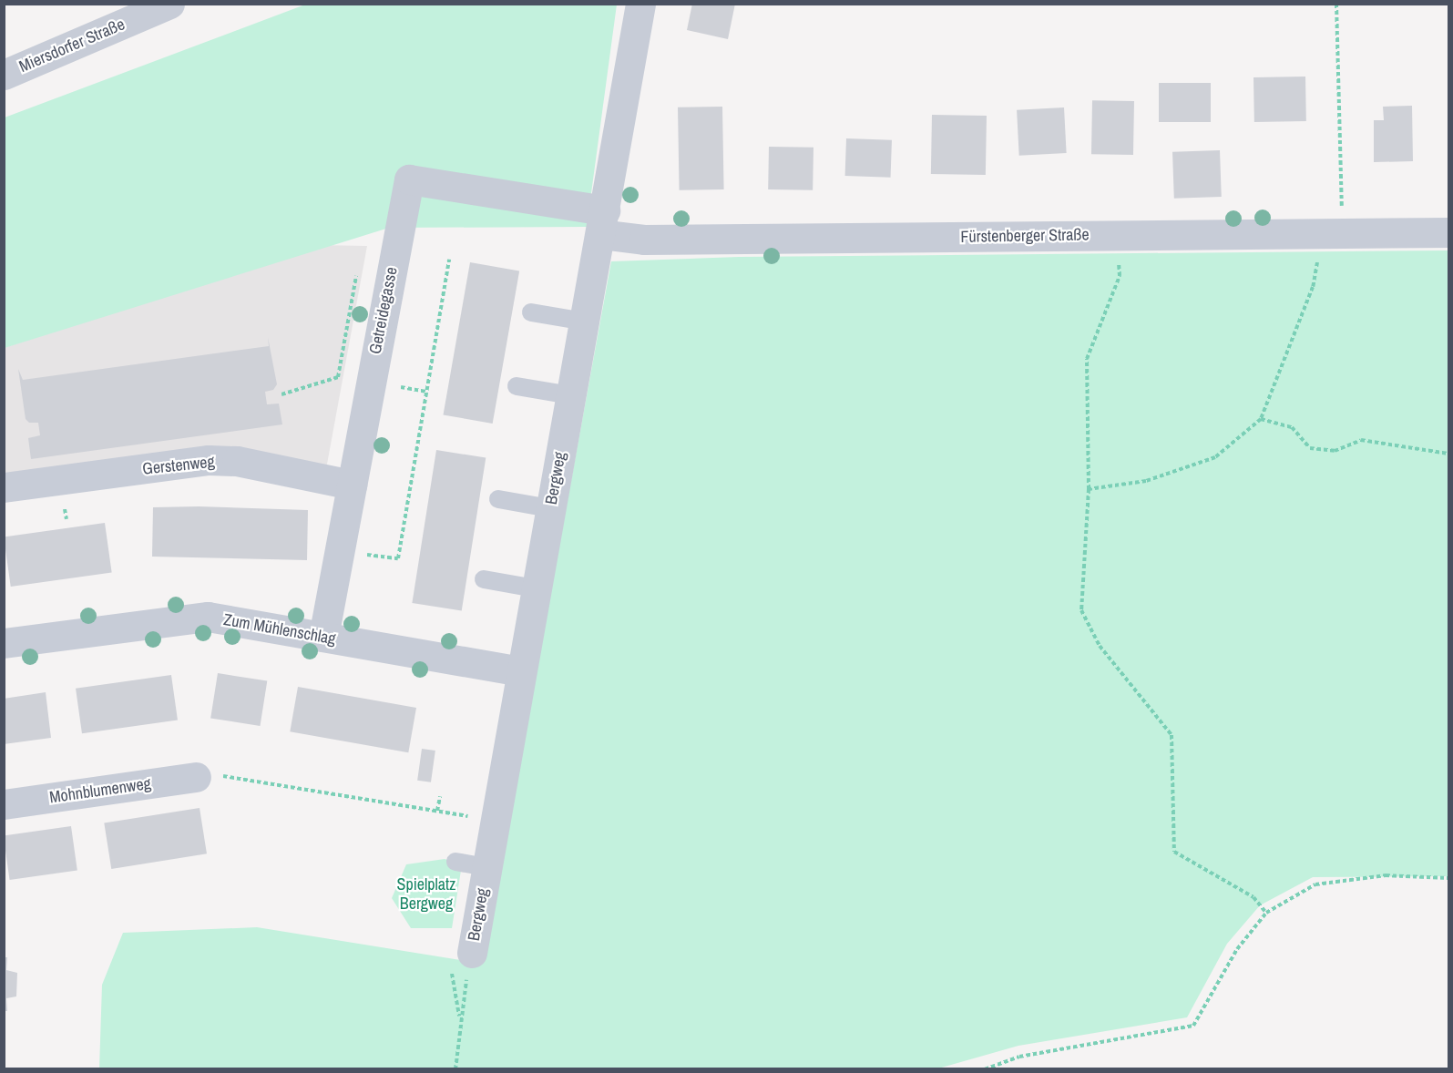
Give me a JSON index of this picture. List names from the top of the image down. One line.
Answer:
{"streets":{"street":["Miersdorfer Straße","Fürstenberger Straße","Getreidegasse","Gerstenweg","Bergweg","Zum Mühlenschlag","Mohnblumenweg"]},"crossings":[["Fürstenberger Straße","Getreidegasse"],["Fürstenberger Straße","Bergweg"],["Getreidegasse","Gerstenweg"],["Getreidegasse","Bergweg"],["Getreidegasse","Zum Mühlenschlag"],["Bergweg","Zum Mühlenschlag"]],"parks":["Spielplatz Bergweg"]}
